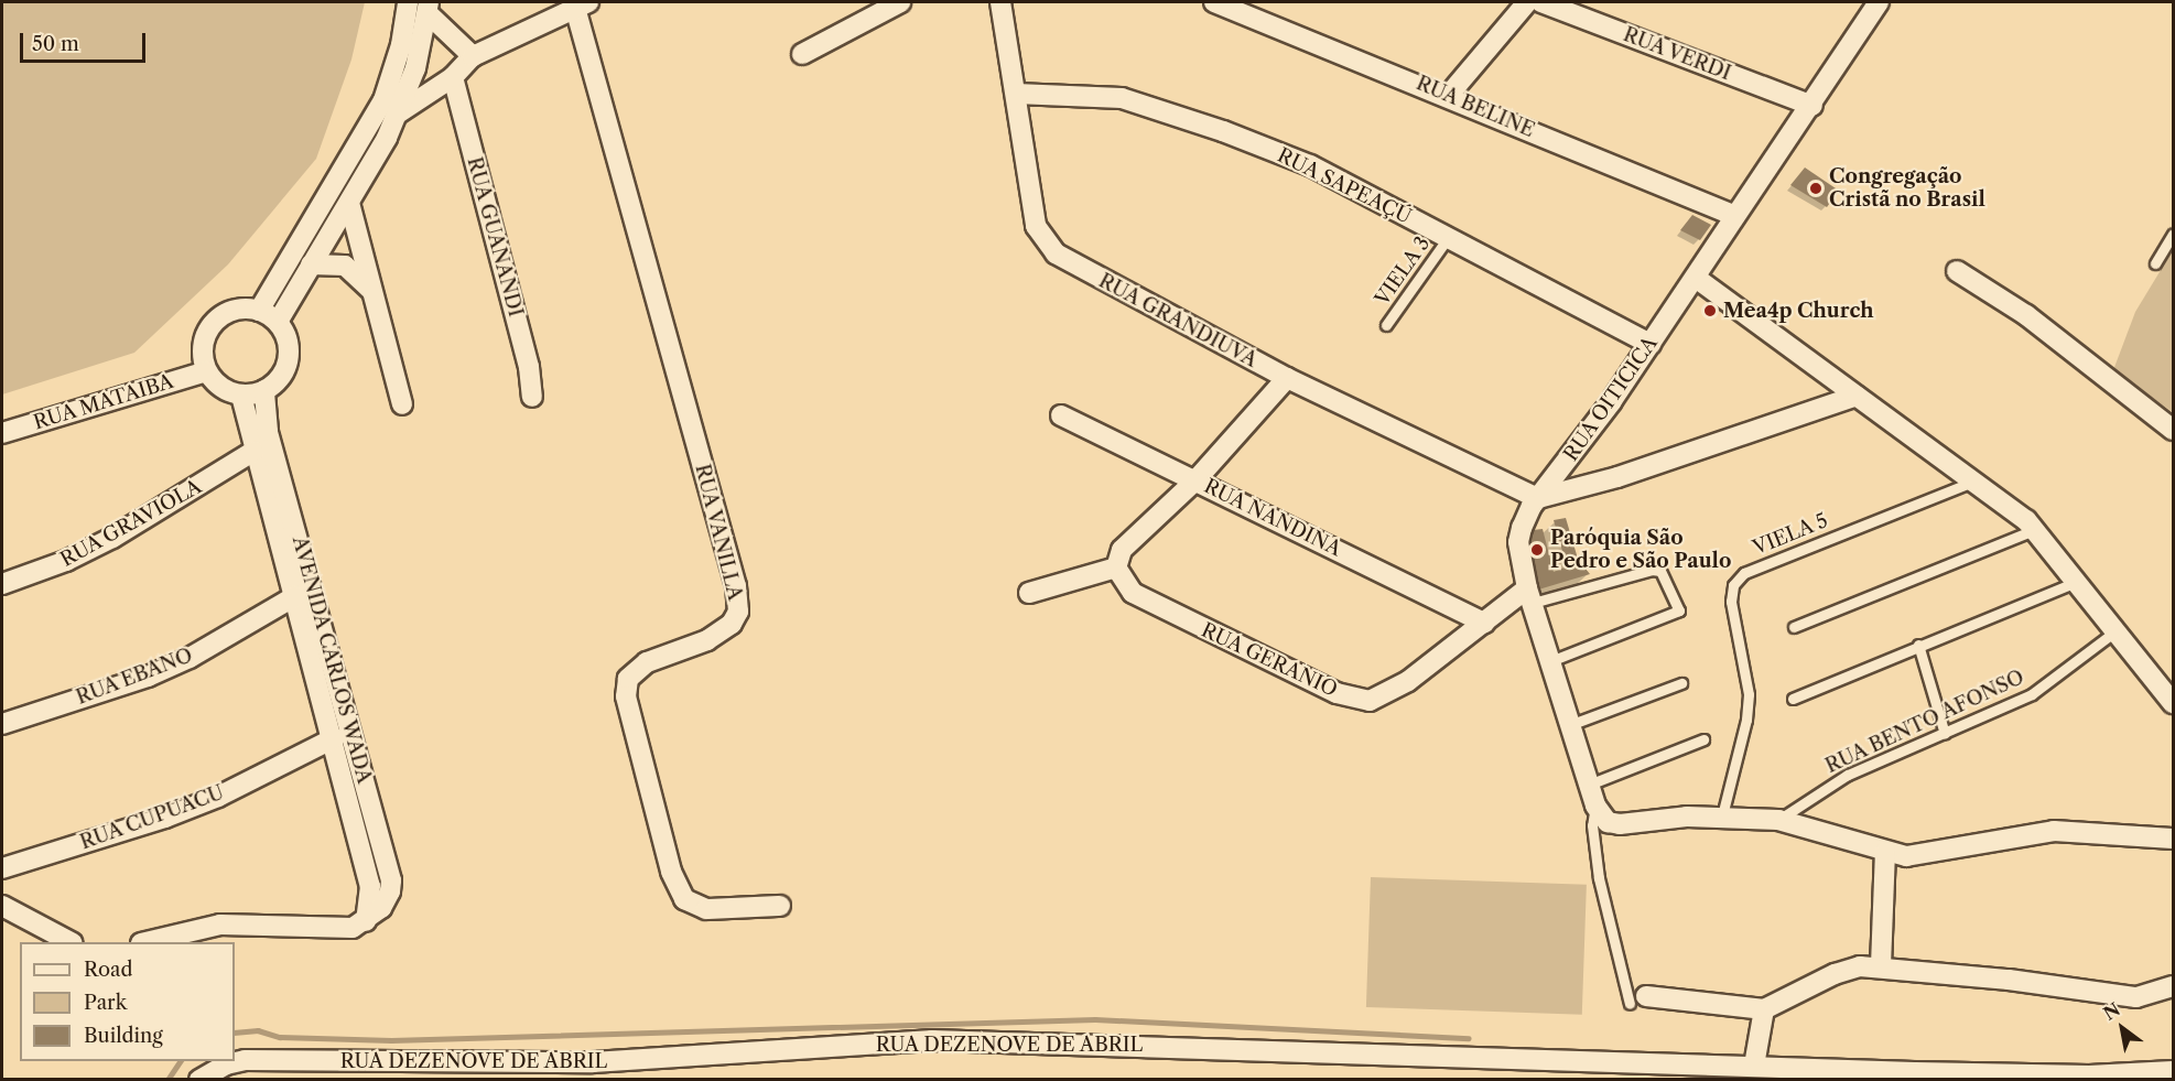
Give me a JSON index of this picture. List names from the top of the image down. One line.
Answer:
{"streets":{"street":["RUA VERDI","RUA BELINE","RUA SAPEAÇÚ","RUA GUANANDI","RUA GRANDIUVA","RUA OITICICA","RUA MATAIBA","RUA NANDINA","RUA GRAVIOLA","RUA VANILLA","AVENIDA CARLOS WADA","RUA GERANIO","RUA EBANO","RUA CUPUACU","RUA DEZENOVE DE ABRIL"],"lane":["VIELA 3","VIELA 5","RUA BENTO AFONSO"]},"crossings":[["RUA VERDI","RUA OITICICA"],["RUA BELINE","RUA OITICICA"],["RUA SAPEAÇÚ","VIELA 3"],["RUA SAPEAÇÚ","RUA GRANDIUVA"],["RUA SAPEAÇÚ","RUA OITICICA"],["RUA GRANDIUVA","RUA OITICICA"],["RUA OITICICA","RUA GERANIO"],["RUA MATAIBA","AVENIDA CARLOS WADA"],["RUA NANDINA","RUA GERANIO"],["RUA GRAVIOLA","AVENIDA CARLOS WADA"],["AVENIDA CARLOS WADA","RUA EBANO"],["AVENIDA CARLOS WADA","RUA CUPUACU"]],"places":["Congregação Cristã no Brasil","Mea4p Church","Paróquia São Pedro e São Paulo"],"legend":["Road","Park","Building"],"scale_bar":"50 m","north":"top left"}
